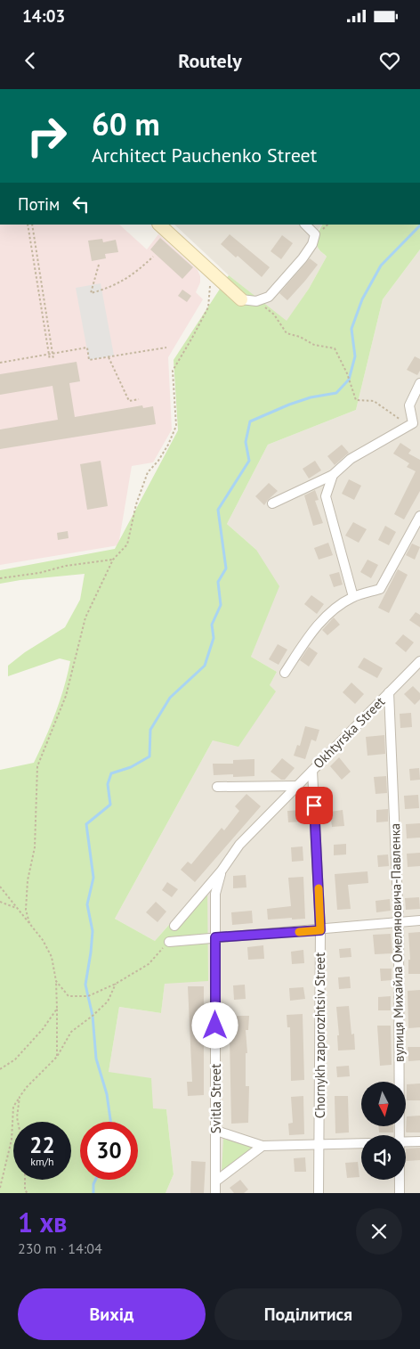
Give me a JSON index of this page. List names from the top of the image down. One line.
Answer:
{"streets":{"street":["Okhtyrska Street","вулиця Михайла Омеляновича-Павленка","Chornykh zaporozhtsiv Street","Svitla Street"]},"crossings":[["Okhtyrska Street","вулиця Михайла Омеляновича-Павленка"],["Okhtyrska Street","Chornykh zaporozhtsiv Street"],["Okhtyrska Street","Svitla Street"]],"north":"bottom","page":{"status":"14:03","header":"Routely","turn":["60 m","Architect Pauchenko Street"],"then":"Потім","speed":"22 km/h","limit":"30","heading":["1 хв","230 m · 14:04"],"buttons":["Вихід","Поділитися"]}}
